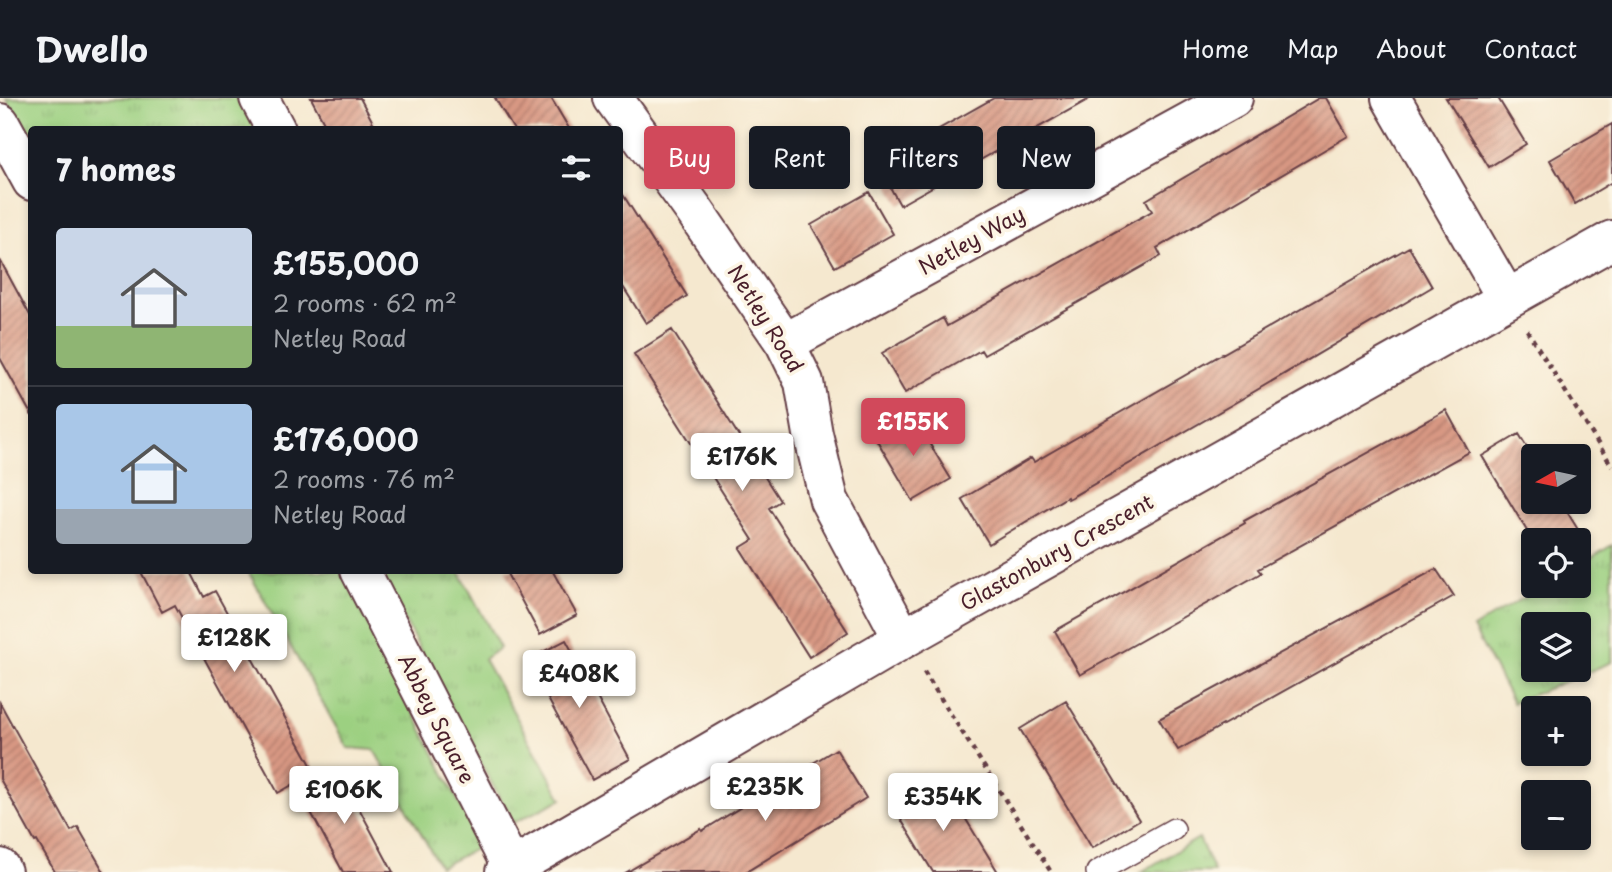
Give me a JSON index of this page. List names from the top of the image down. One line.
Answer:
{"streets":{"street":["Netley Way","Netley Road","Glastonbury Crescent","Abbey Square"]},"crossings":[["Netley Way","Netley Road"],["Netley Road","Glastonbury Crescent"],["Glastonbury Crescent","Abbey Square"]],"north":"left","page":{"header":"Dwello","nav":["Home","Map","About","Contact"],"chip":["Buy","Rent","Filters","New"],"heading":"7 homes","list":[{"name":"£155,000","note":"2 rooms · 62 m² · Netley Road"},{"name":"£176,000","note":"2 rooms · 76 m² · Netley Road"}],"price":["£155K","£176K","£128K","£408K","£235K","£106K","£354K"],"map_buttons":["+","−"]}}
